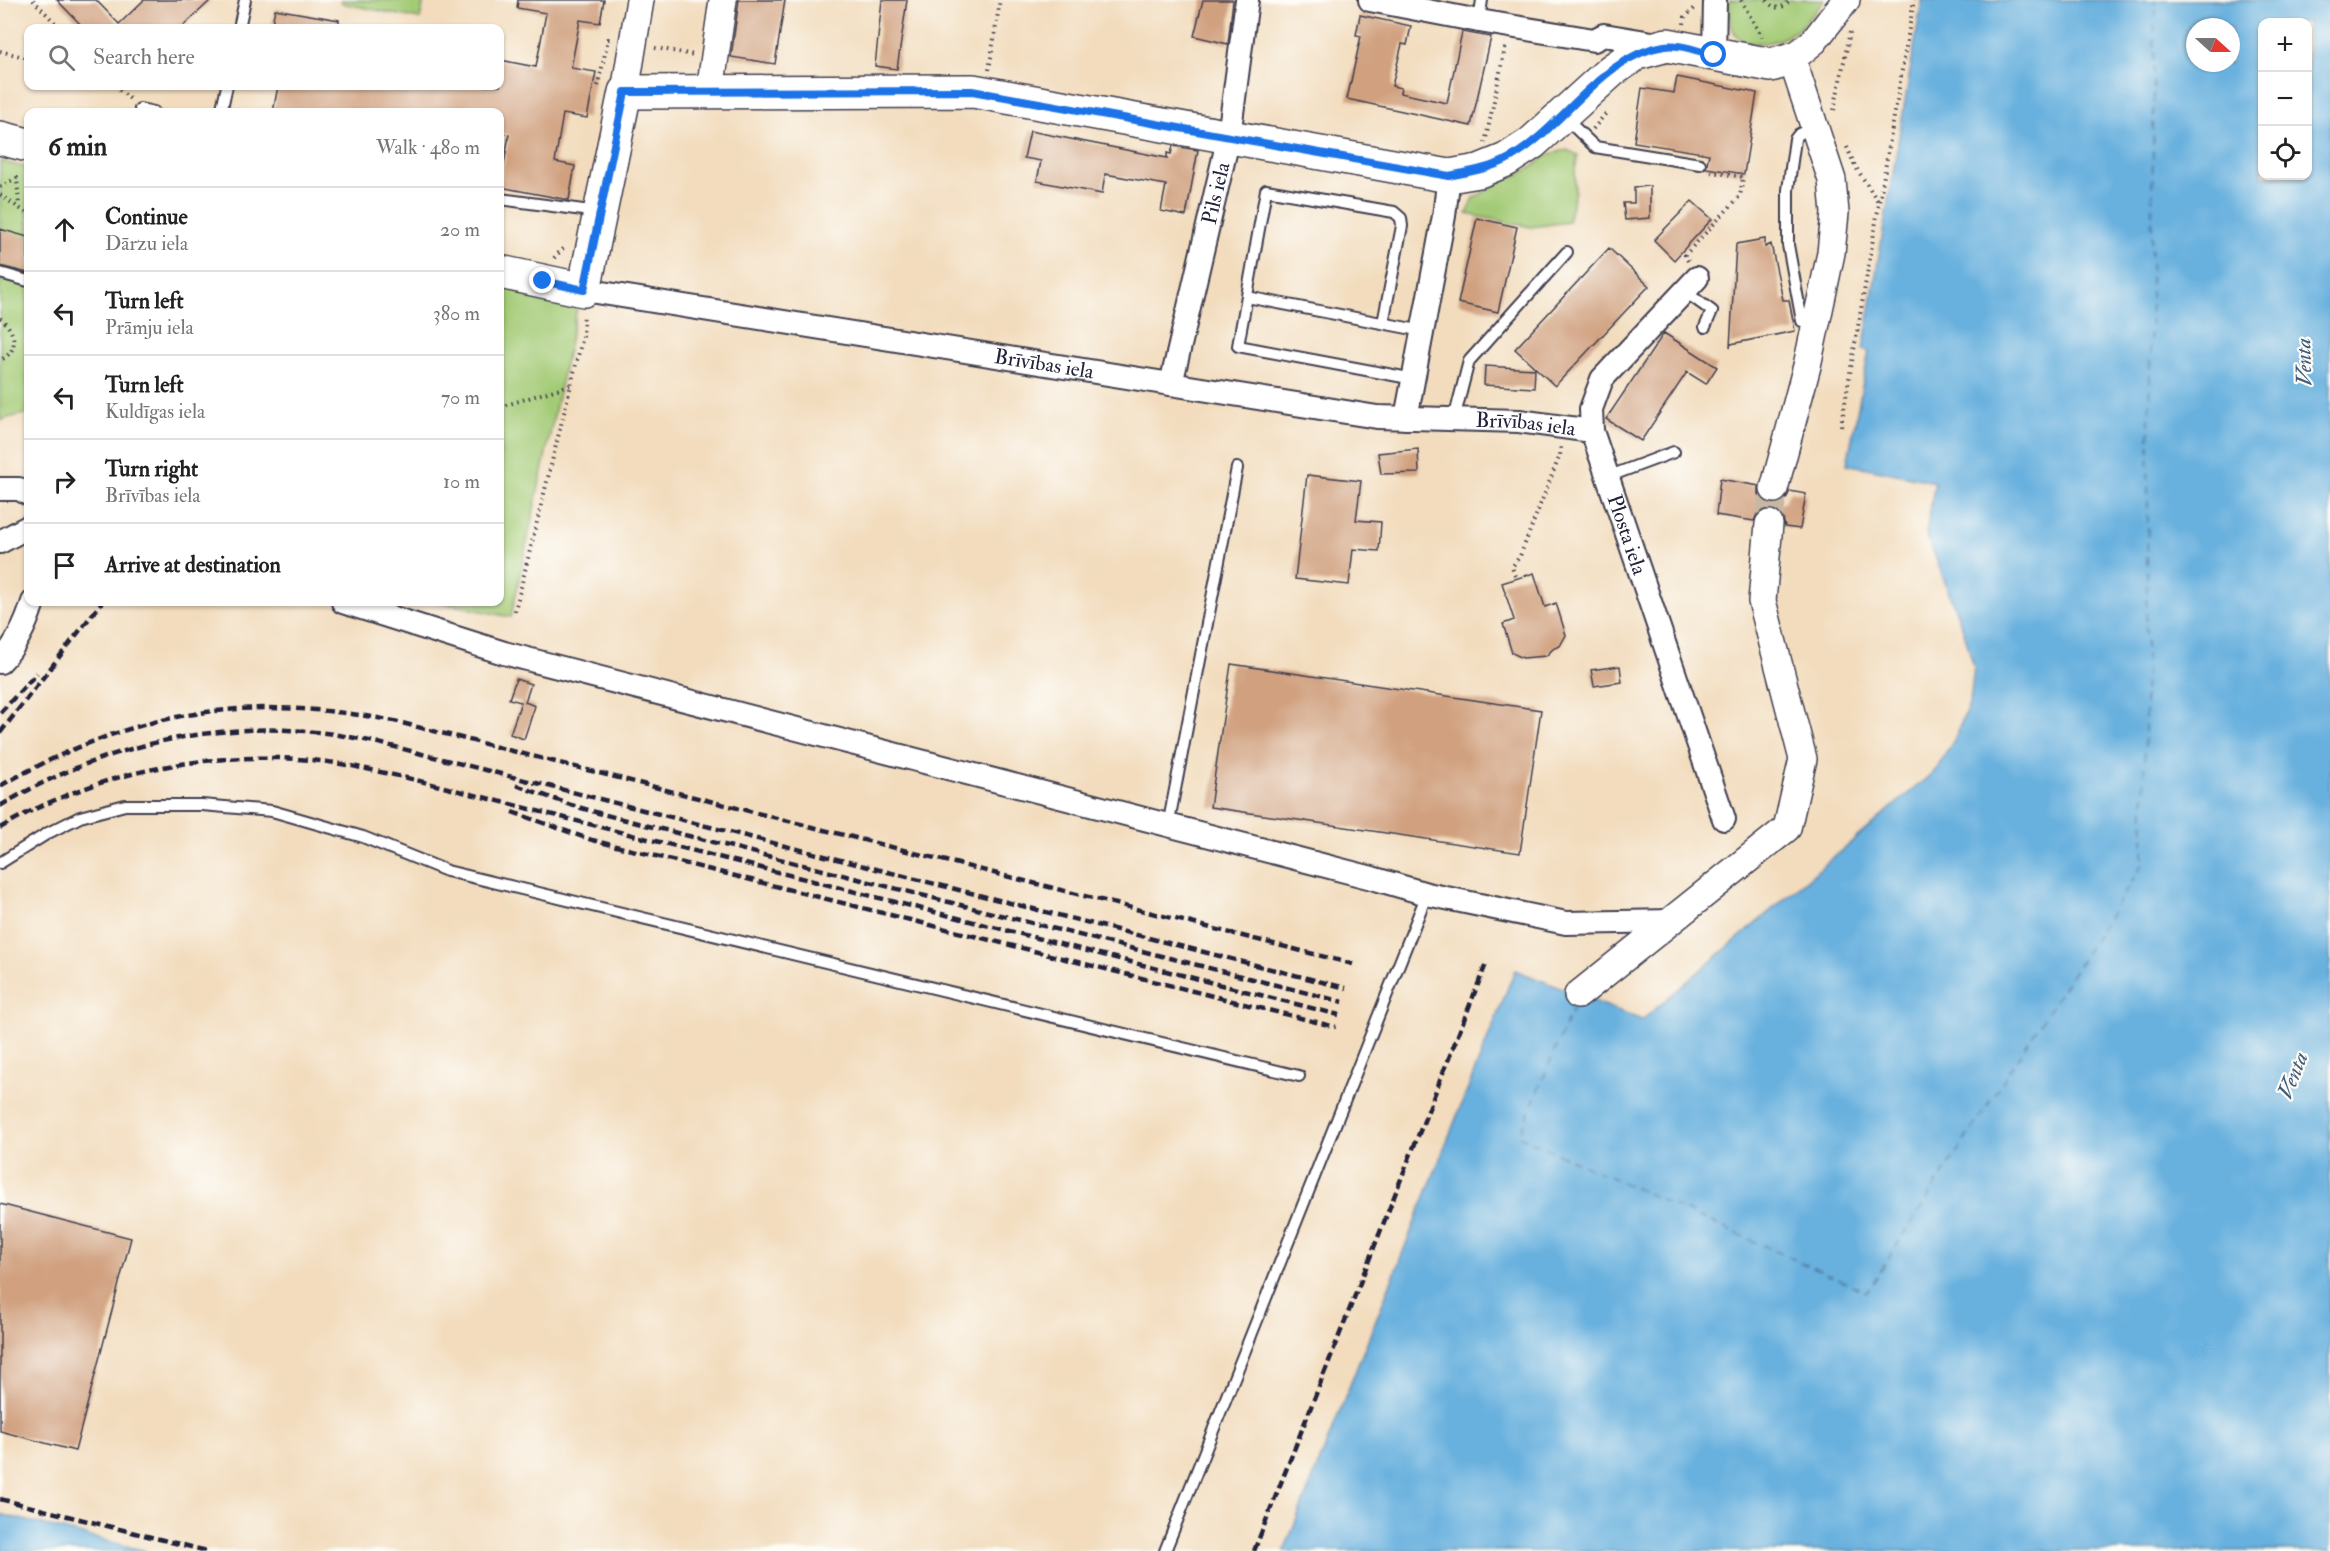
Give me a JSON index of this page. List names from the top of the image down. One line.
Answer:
{"streets":{"main road":["Brīvības iela"],"street":["Pils iela","Plosta iela"]},"crossings":[["Pils iela","Brīvības iela"],["Brīvības iela","Plosta iela"]],"water":["Venta"],"north":"right","page":{"map_buttons":["+","−"],"search":"Search here","heading":["6 min","Walk · 480 m"],"list":[["Continue","Dārzu iela","20 m"],["Turn left","Prāmju iela","380 m"],["Turn left","Kuldīgas iela","70 m"],["Turn right","Brīvības iela","10 m"],"Arrive at destination"]}}
